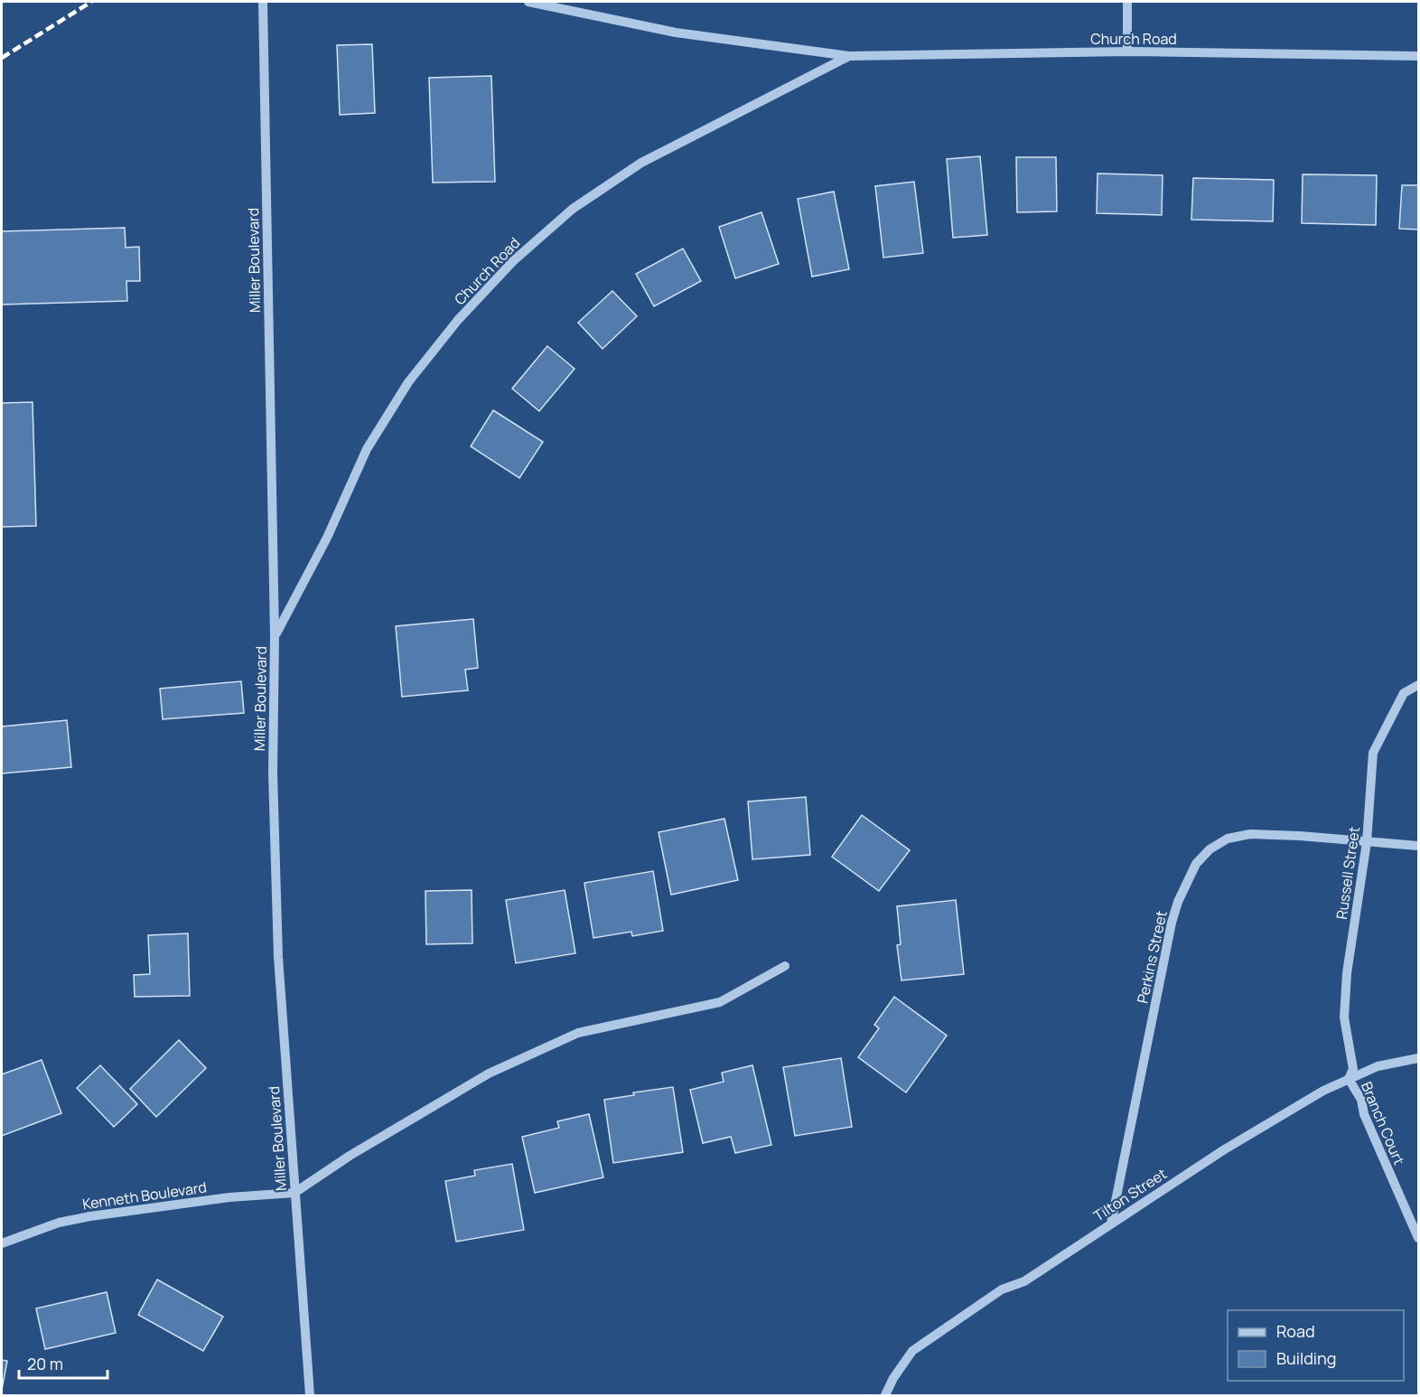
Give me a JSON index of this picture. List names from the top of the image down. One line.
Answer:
{"streets":{"street":["Church Road","Miller Boulevard","Russell Street","Perkins Street","Branch Court","Tilton Street","Kenneth Boulevard"]},"crossings":[["Church Road","Miller Boulevard"],["Miller Boulevard","Kenneth Boulevard"],["Russell Street","Perkins Street"],["Russell Street","Branch Court"],["Russell Street","Tilton Street"],["Perkins Street","Tilton Street"],["Branch Court","Tilton Street"]],"legend":["Road","Building"],"scale_bar":"20 m"}
